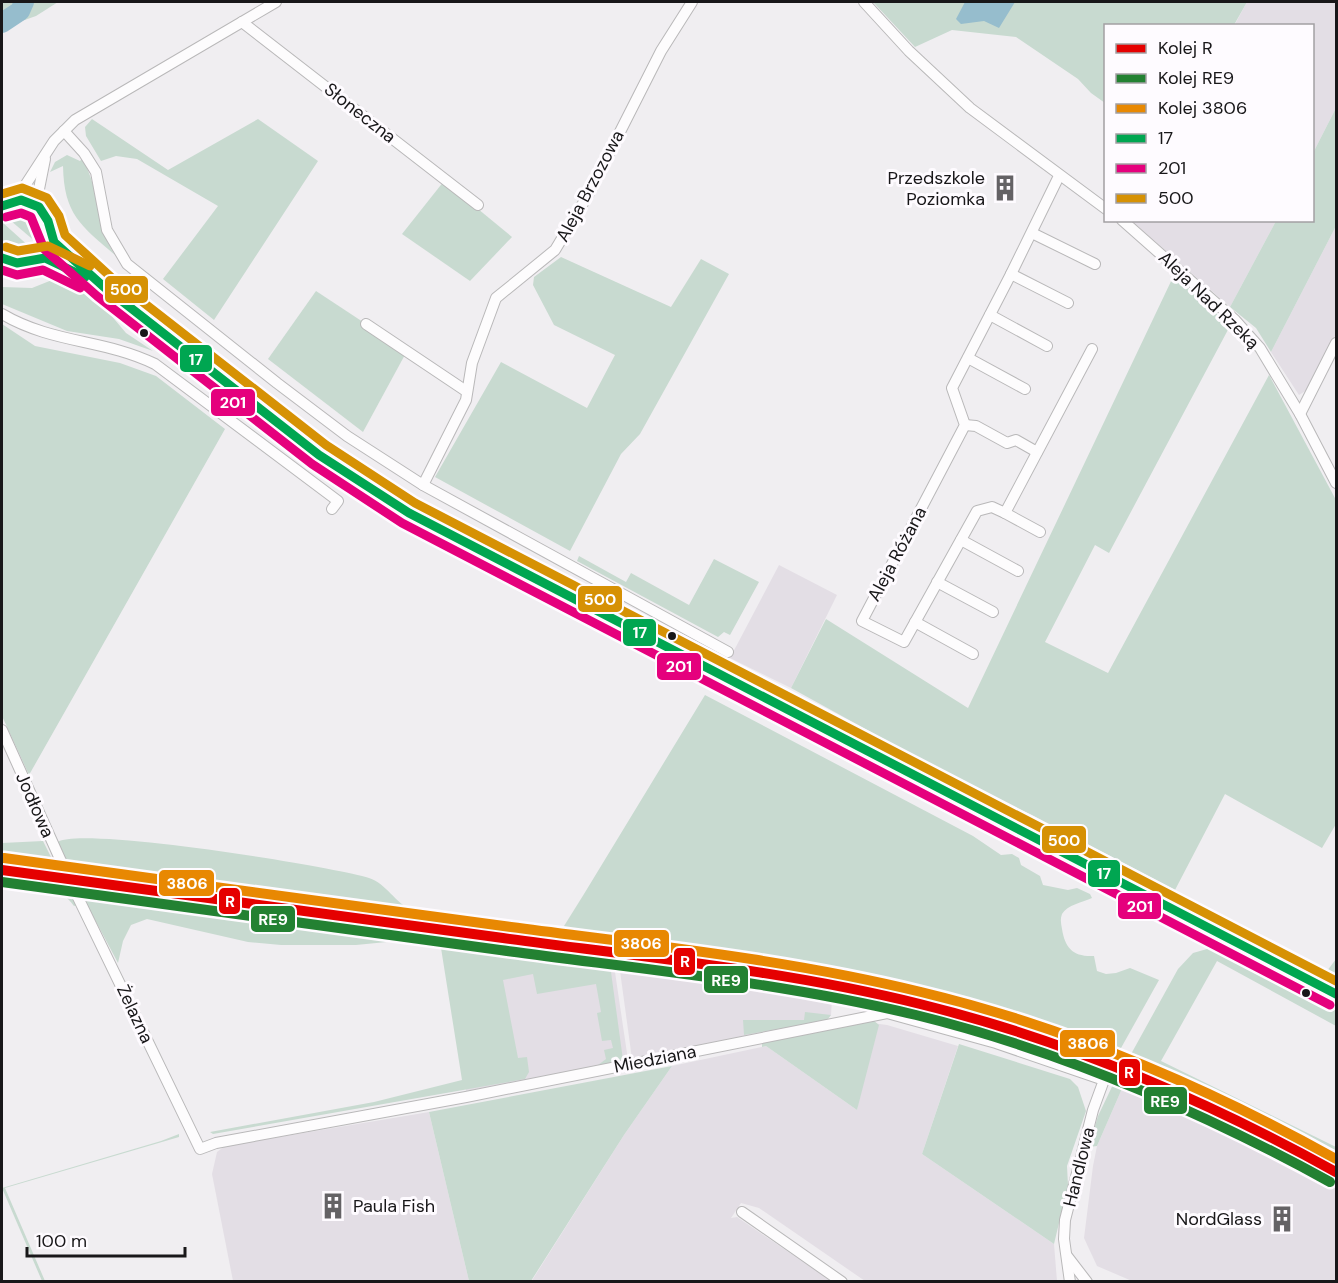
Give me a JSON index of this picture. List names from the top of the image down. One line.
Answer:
{"streets":{"street":["Słoneczna","Aleja Brzozowa","Aleja Nad Rzeką","Aleja Różana","Jodłowa","Żelazna","Miedziana","Handlowa"]},"crossings":[["Jodłowa","Żelazna"],["Żelazna","Miedziana"],["Miedziana","Handlowa"]],"places":{"building":["Przedszkole Poziomka","Paula Fish","NordGlass"]},"lines":["transit line 500","transit line 17","transit line 201","rail line 3806","rail line R","rail line RE9"],"legend":["Kolej R","Kolej RE9","Kolej 3806","17","201","500"],"scale_bar":"100 m"}
